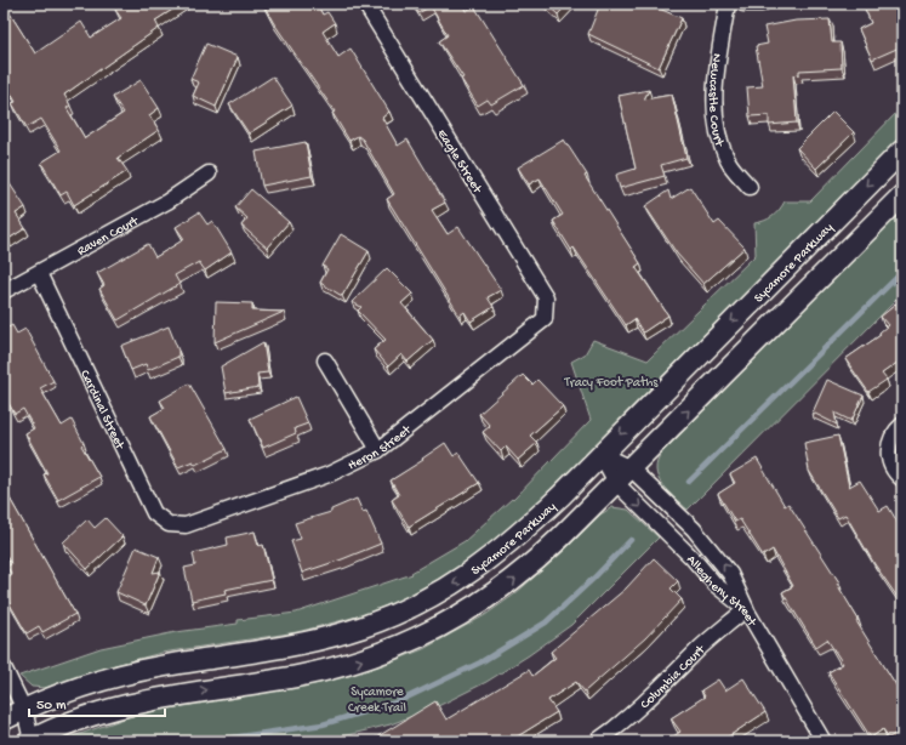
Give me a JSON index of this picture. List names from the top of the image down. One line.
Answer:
{"streets":{"main road":["Sycamore Parkway"],"street":["Newcastle Court","Eagle Street","Raven Court","Cardinal Street","Heron Street","Allegheny Street","Columbia Court"]},"crossings":[["Eagle Street","Heron Street"],["Raven Court","Cardinal Street"],["Sycamore Parkway","Allegheny Street"],["Cardinal Street","Heron Street"],["Allegheny Street","Columbia Court"]],"parks":["Tracy Foot Paths","Sycamore Creek Trail"],"scale_bar":"50 m"}
